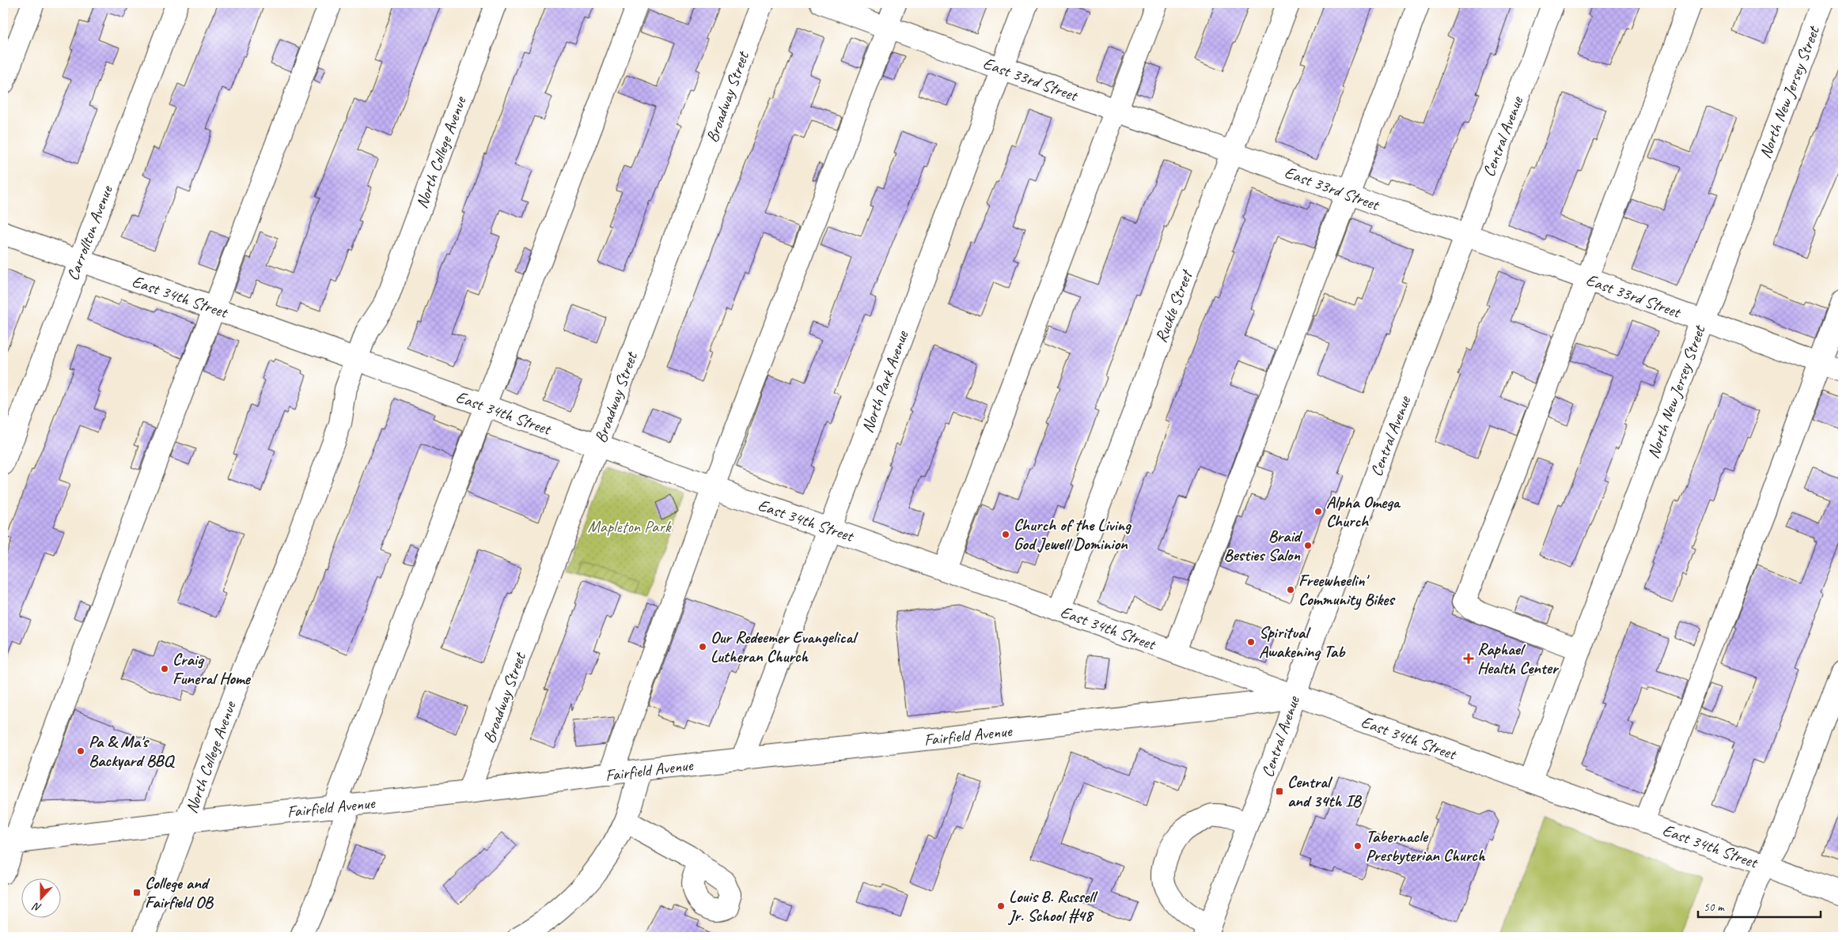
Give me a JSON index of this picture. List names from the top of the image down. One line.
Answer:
{"streets":{"street":["East 33rd Street","North New Jersey Street","Broadway Street","Central Avenue","North College Avenue","Carrollton Avenue","East 34th Street","Ruckle Street","North Park Avenue","Fairfield Avenue"]},"crossings":[["East 33rd Street","North New Jersey Street"],["East 33rd Street","Central Avenue"],["East 33rd Street","Ruckle Street"],["East 33rd Street","North Park Avenue"],["North New Jersey Street","East 34th Street"],["Broadway Street","East 34th Street"],["Broadway Street","Fairfield Avenue"],["Central Avenue","East 34th Street"],["Central Avenue","Fairfield Avenue"],["North College Avenue","East 34th Street"],["North College Avenue","Fairfield Avenue"],["Carrollton Avenue","East 34th Street"],["East 34th Street","Ruckle Street"],["East 34th Street","North Park Avenue"],["East 34th Street","Fairfield Avenue"],["North Park Avenue","Fairfield Avenue"]],"parks":["Mapleton Park"],"places":{"other":["Alpha Omega Church","Church of the Living God Jewell Dominion","Braid Besties Salon","Freewheelin' Community Bikes","Spiritual Awakening Tab","Our Redeemer Evangelical Lutheran Church","Craig Funeral Home","Pa & Ma's Backyard BBQ","Tabernacle Presbyterian Church","Louis B. Russell Jr. School #48"],"health":["Raphael Health Center"],"transit":["Central and 34th IB","College and Fairfield OB"]},"scale_bar":"50 m","north":"bottom"}
